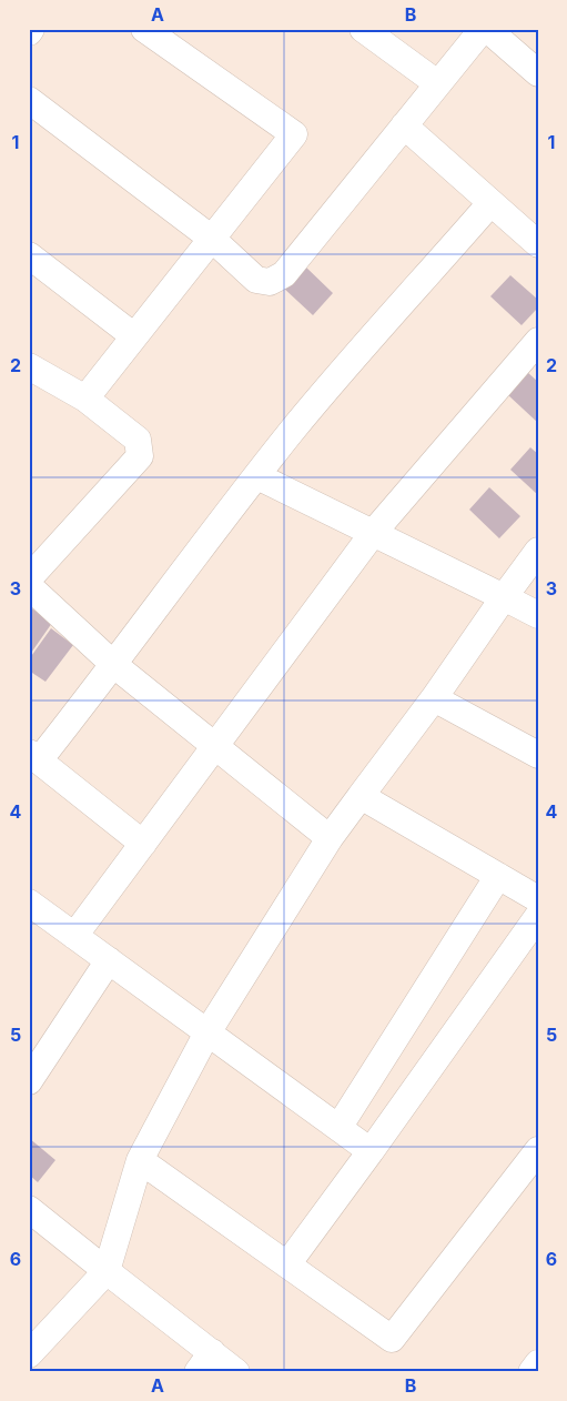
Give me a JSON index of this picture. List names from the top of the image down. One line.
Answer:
{"grid":{"columns":["A","B"],"rows":["1","2","3","4","5","6"]}}
